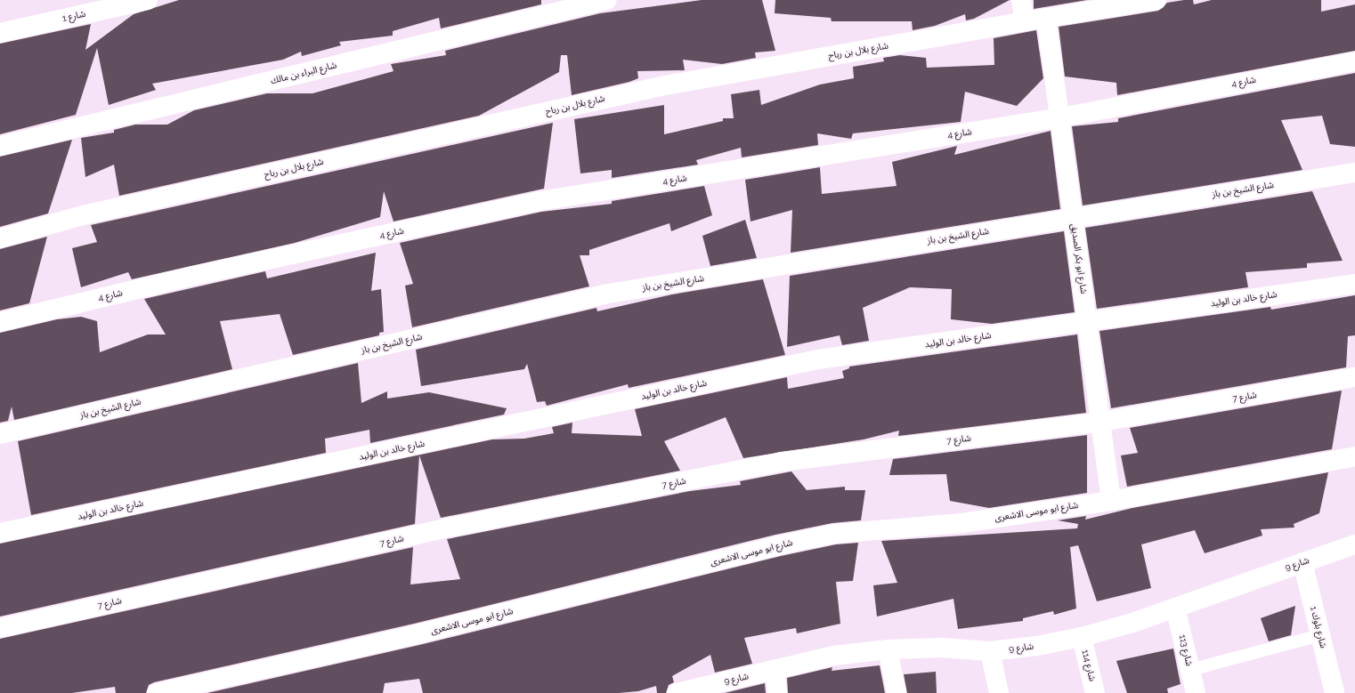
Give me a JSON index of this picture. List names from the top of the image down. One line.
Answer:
{"streets":{"street":["شارع 1","شارع بلال بن رباح","شارع البراء بن مالك","شارع 4","شارع الشيخ بن باز","شارع ابو بكر الصديق","شارع خالد بن الوليد","شارع 7","شارع ابو موسى الاشعرى","شارع 9","شارع بلوك 1","شارع 113","شارع 114"]},"crossings":[["شارع بلال بن رباح","شارع ابو بكر الصديق"],["شارع 4","شارع ابو بكر الصديق"],["شارع الشيخ بن باز","شارع ابو بكر الصديق"],["شارع ابو بكر الصديق","شارع خالد بن الوليد"],["شارع ابو بكر الصديق","شارع 7"],["شارع ابو بكر الصديق","شارع ابو موسى الاشعرى"],["شارع 9","شارع بلوك 1"],["شارع 9","شارع 113"],["شارع 9","شارع 114"]]}
